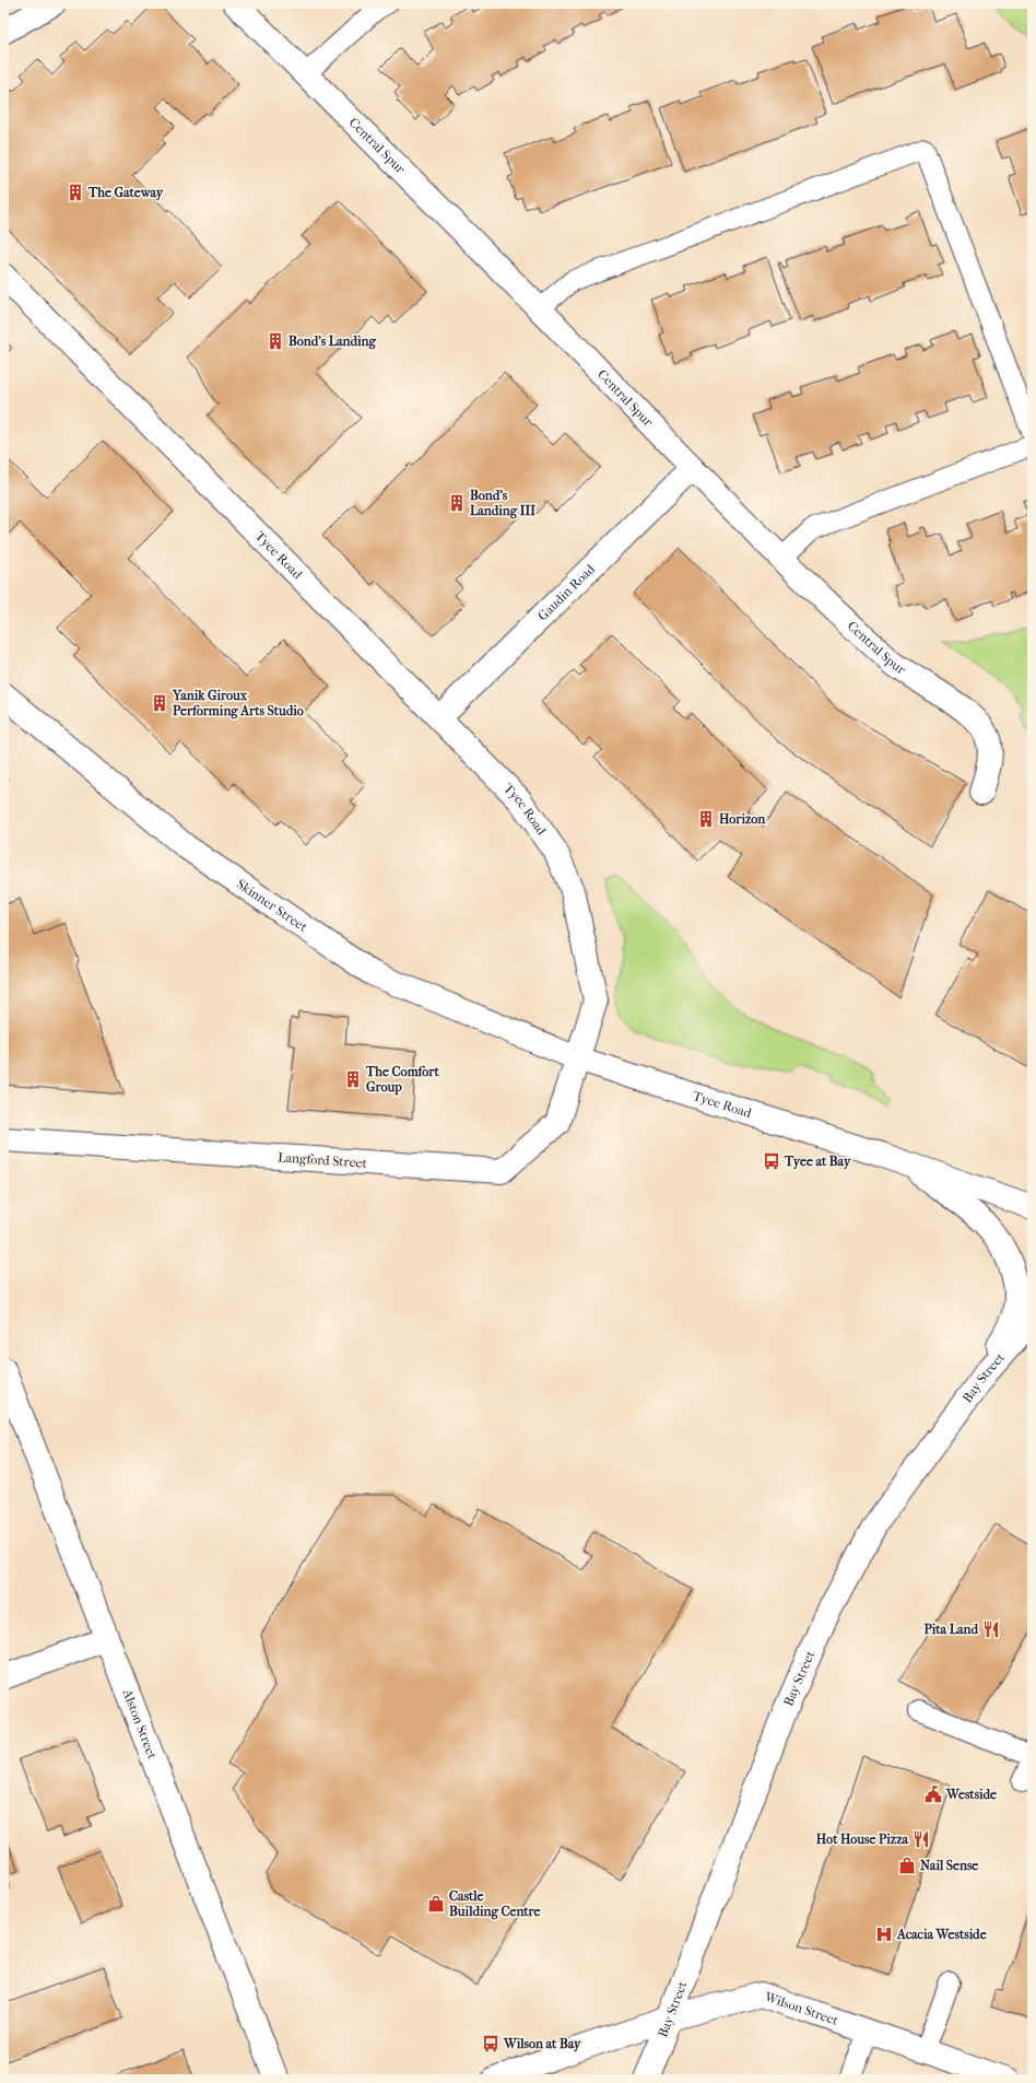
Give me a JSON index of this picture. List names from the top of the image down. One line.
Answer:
{"streets":{"street":["Central Spur","Tyee Road","Gaudin Road","Skinner Street","Langford Street","Bay Street","Alston Street","Wilson Street"]},"crossings":[["Central Spur","Gaudin Road"],["Tyee Road","Gaudin Road"],["Tyee Road","Skinner Street"],["Tyee Road","Langford Street"],["Skinner Street","Langford Street"],["Bay Street","Wilson Street"]],"places":{"building":["The Gateway","Bond's Landing","Bond's Landing III","Yanik Giroux Performing Arts Studio","Horizon","The Comfort Group"],"bus stop":["Tyee at Bay","Wilson at Bay"],"restaurant":["Pita Land","Hot House Pizza"],"public building":["Westside"],"shop":["Nail Sense","Castle Building Centre"],"hospital":["Acacia Westside"]}}
